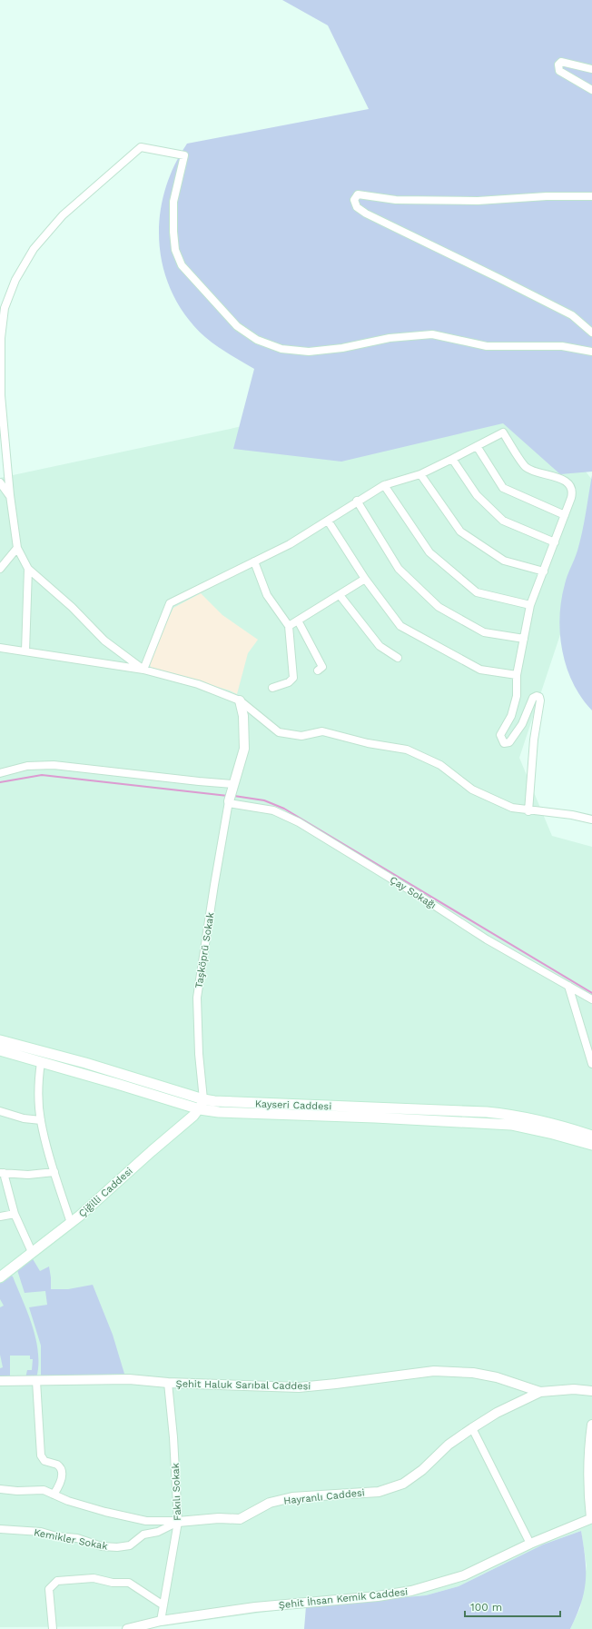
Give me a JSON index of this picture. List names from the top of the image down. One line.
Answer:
{"streets":{"main road":["Kayseri Caddesi","Çiğilli Caddesi"],"street":["Çay Sokağı","Taşköprü Sokak","Şehit Haluk Sarıbal Caddesi","Fakılı Sokak","Hayranlı Caddesi","Kemikler Sokak","Şehit İhsan Kemik Caddesi"]},"crossings":[["Çay Sokağı","Taşköprü Sokak"],["Taşköprü Sokak","Kayseri Caddesi"],["Taşköprü Sokak","Çiğilli Caddesi"],["Kayseri Caddesi","Çiğilli Caddesi"],["Şehit Haluk Sarıbal Caddesi","Fakılı Sokak"],["Şehit Haluk Sarıbal Caddesi","Hayranlı Caddesi"],["Fakılı Sokak","Hayranlı Caddesi"],["Fakılı Sokak","Kemikler Sokak"],["Fakılı Sokak","Şehit İhsan Kemik Caddesi"],["Hayranlı Caddesi","Kemikler Sokak"]],"scale_bar":"100 m"}
